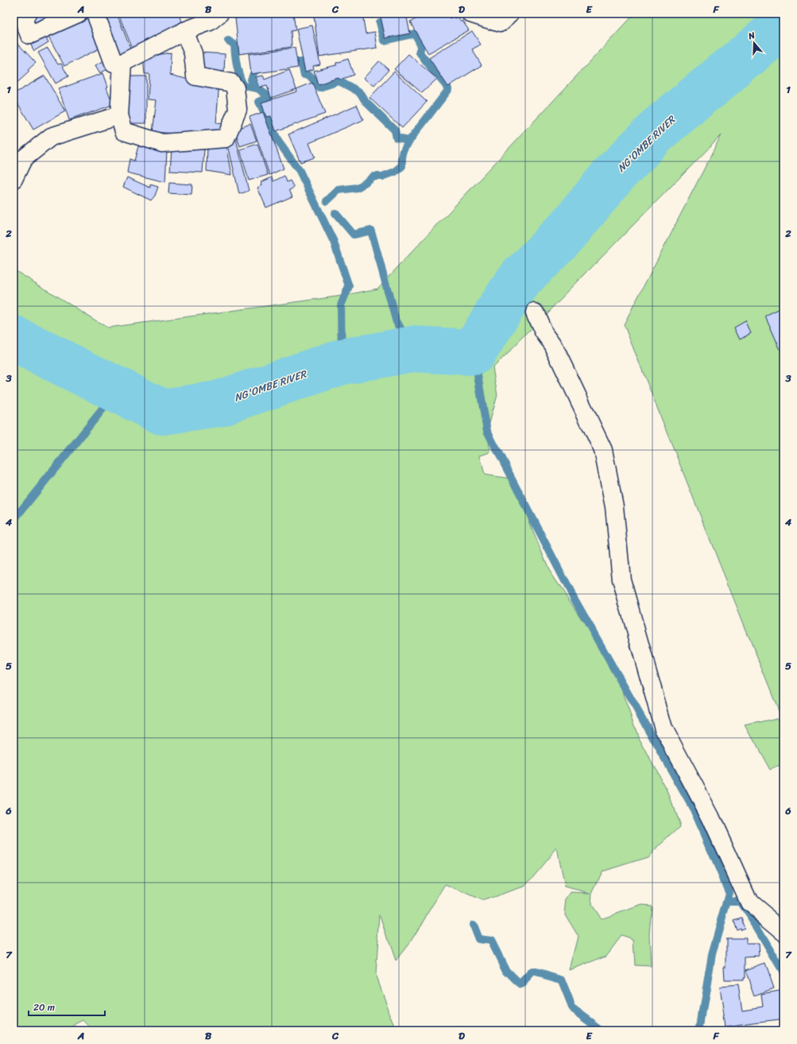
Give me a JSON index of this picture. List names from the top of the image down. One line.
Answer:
{"water":["NG'OMBE RIVER"],"scale_bar":"20 m","north":"top","grid":{"columns":["A","B","C","D","E","F"],"rows":["1","2","3","4","5","6","7"]}}
